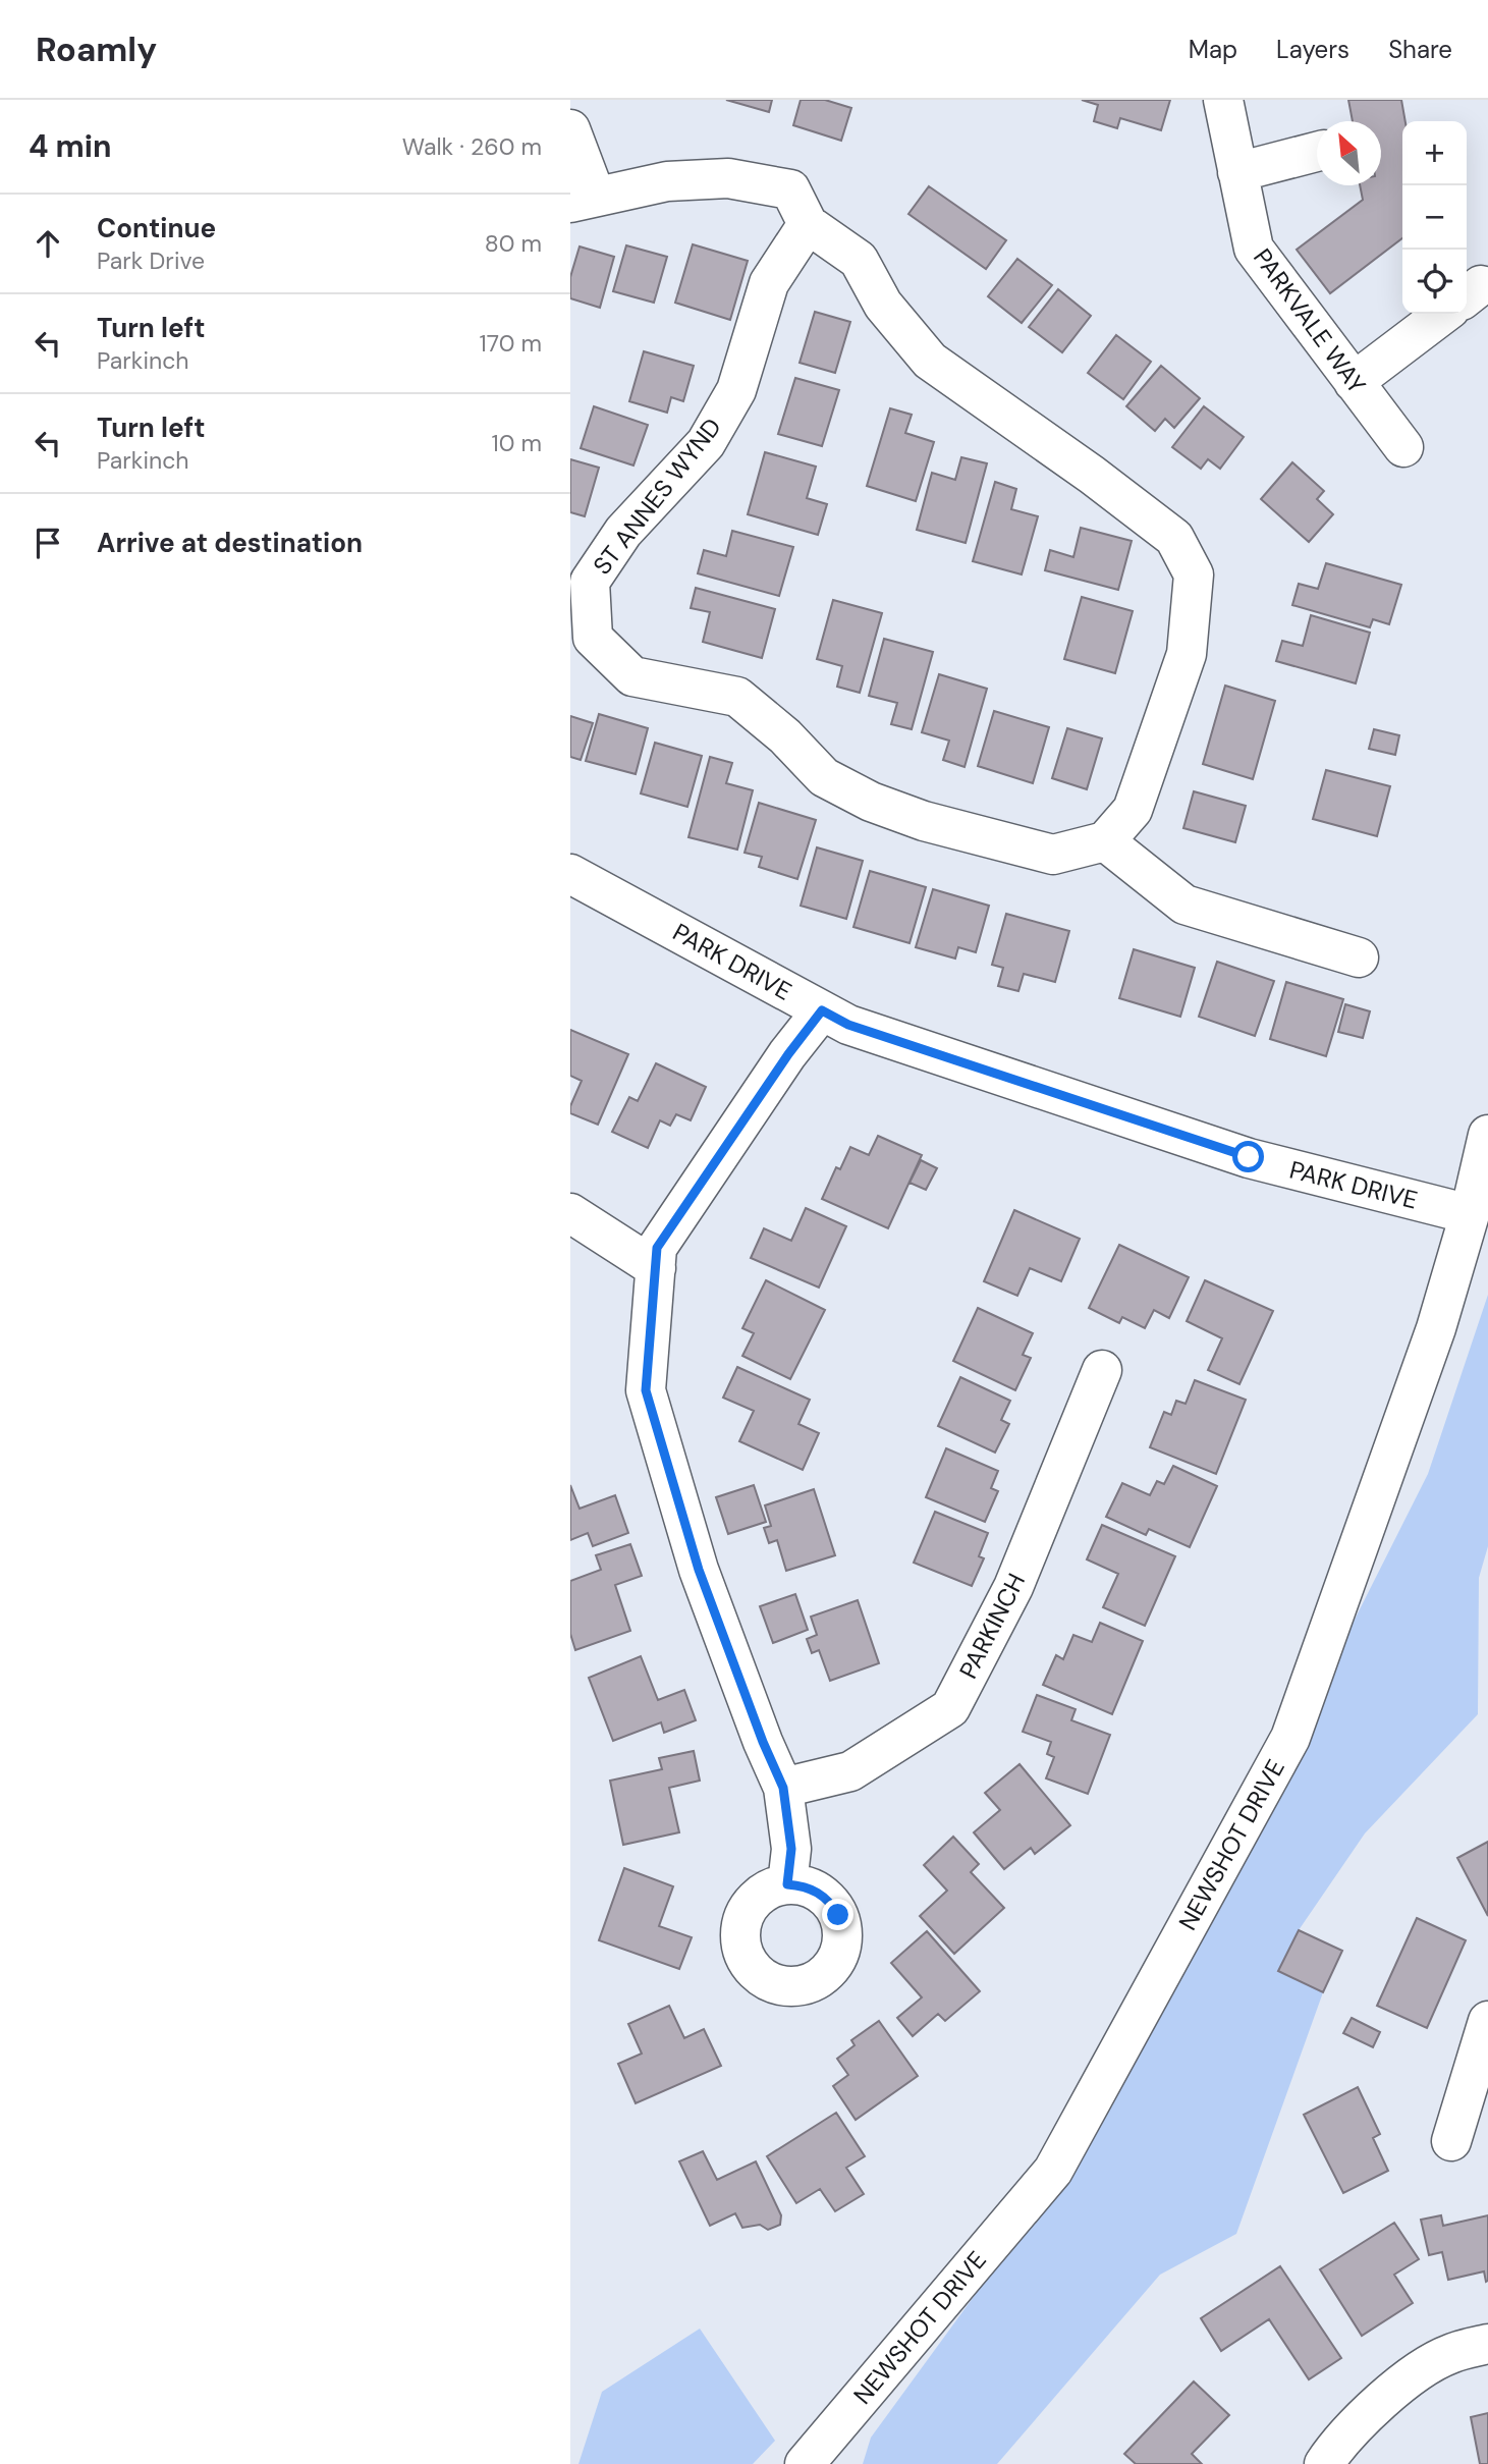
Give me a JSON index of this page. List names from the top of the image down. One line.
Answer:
{"streets":{"street":["PARKVALE WAY","ST ANNES WYND","PARK DRIVE","PARKINCH","NEWSHOT DRIVE"]},"crossings":[["PARK DRIVE","NEWSHOT DRIVE"]],"north":"top left","page":{"header":"Roamly","nav":["Map","Layers","Share"],"heading":["4 min","Walk · 260 m"],"map_buttons":["+","−"],"list":[["Continue","Park Drive","80 m"],["Turn left","Parkinch","170 m"],["Turn left","Parkinch","10 m"],"Arrive at destination"]}}
